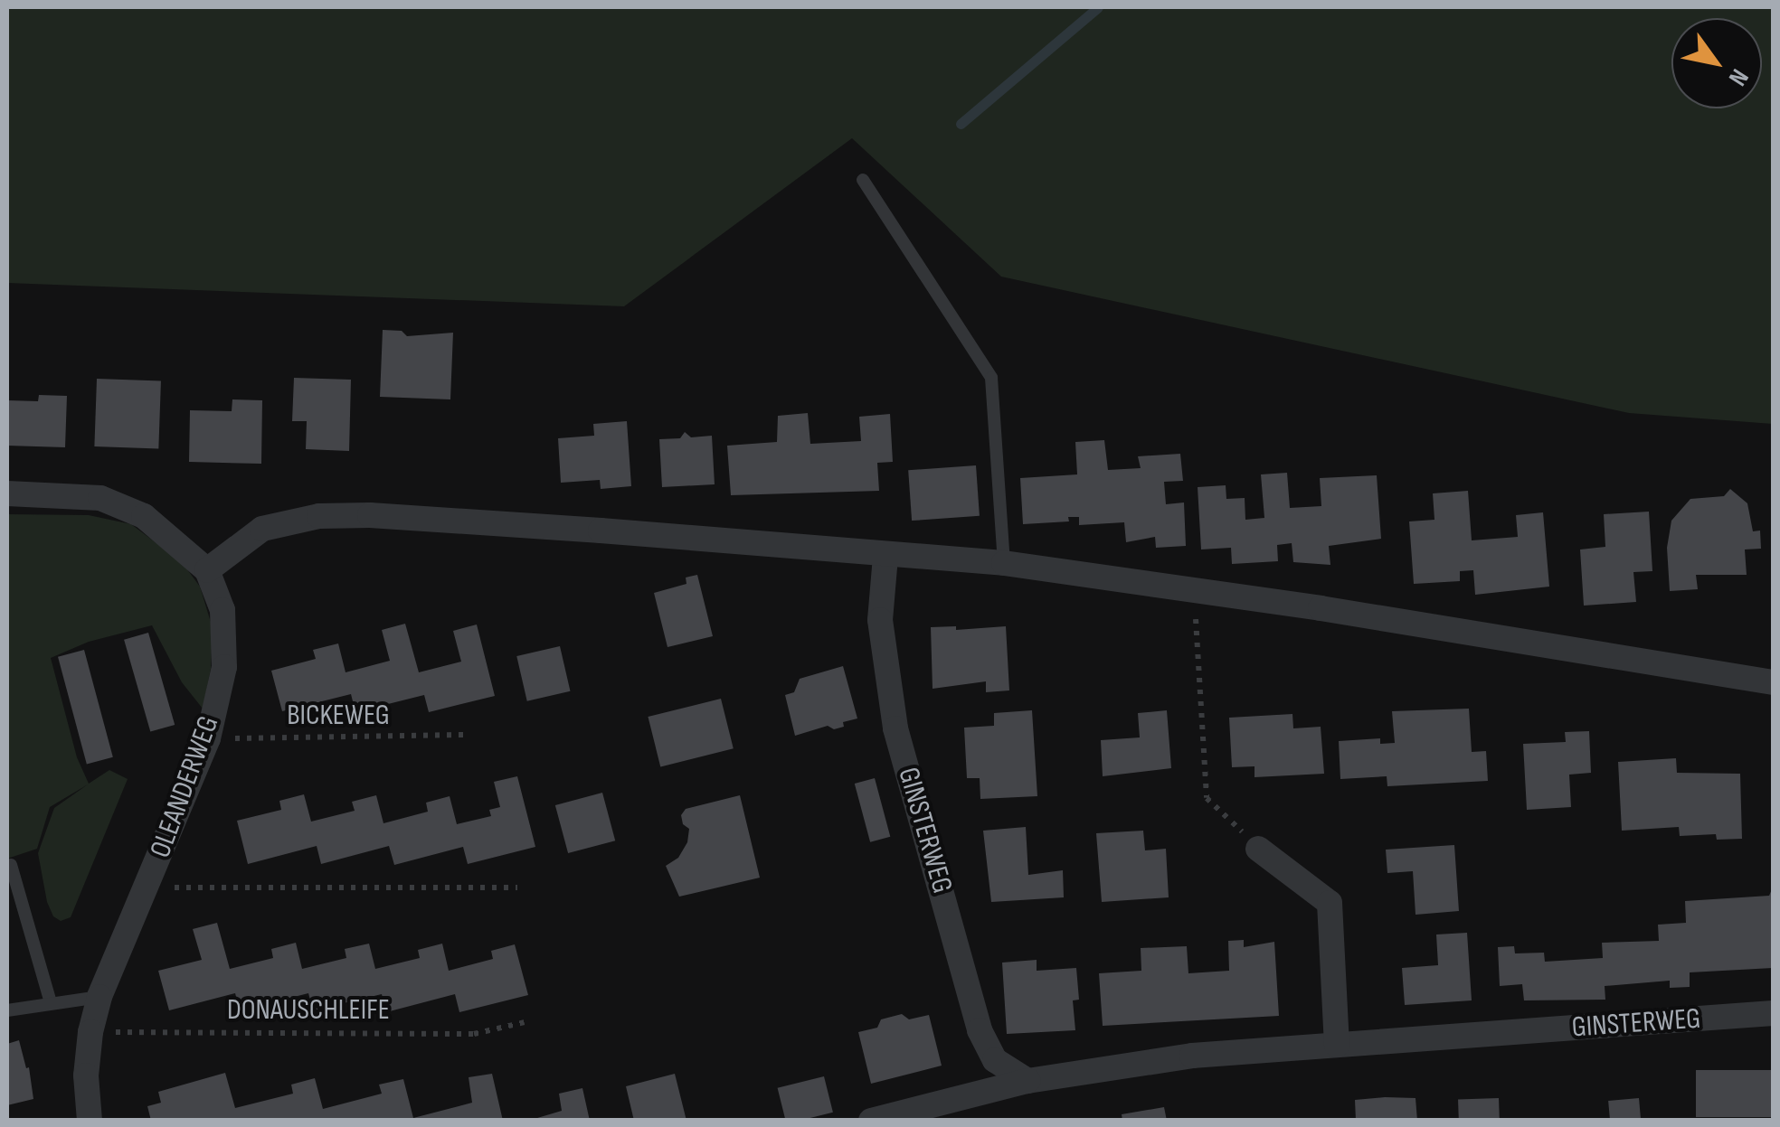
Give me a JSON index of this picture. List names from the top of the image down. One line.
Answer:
{"streets":{"street":["OLEANDERWEG","GINSTERWEG"],"path":["BICKEWEG","DONAUSCHLEIFE"]},"crossings":[["BICKEWEG","OLEANDERWEG"],["OLEANDERWEG","DONAUSCHLEIFE"]],"north":"bottom right"}
